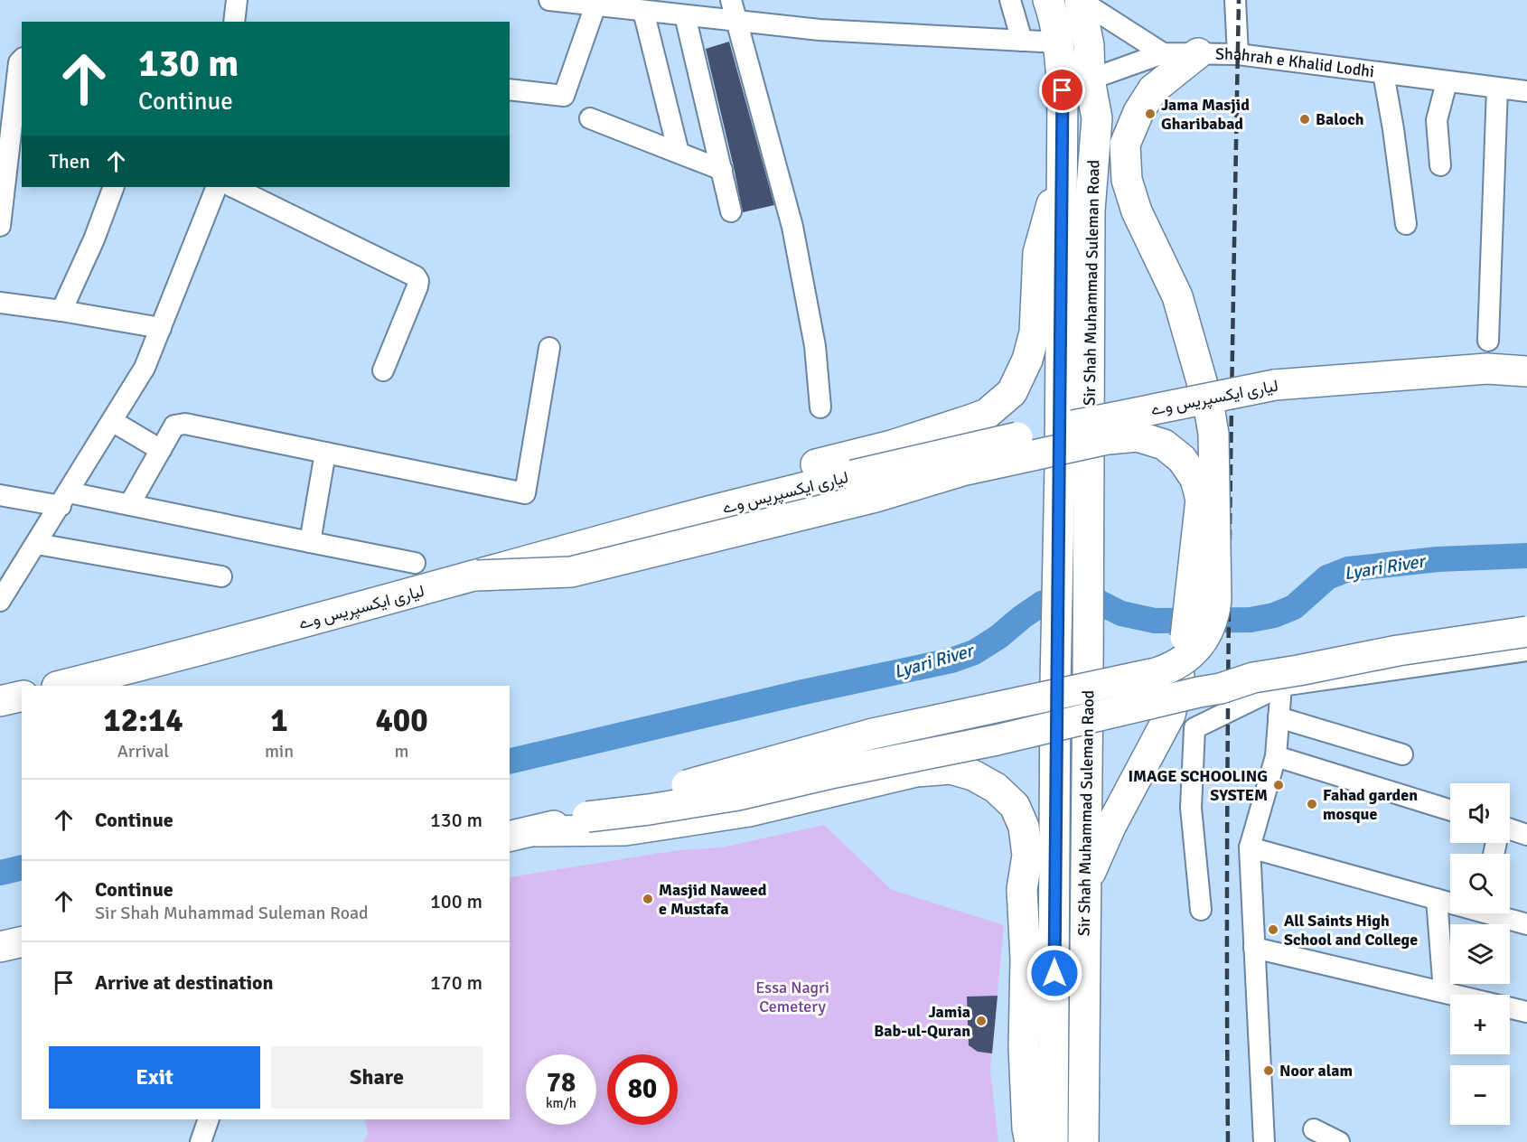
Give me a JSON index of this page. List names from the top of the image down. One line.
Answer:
{"streets":{"highway":["Sir Shah Muhammad Suleman Road","لیاری ایکسپریس وے","Sir Shah Muhammad Suleman Raod"],"street":["Shahrah e Khalid Lodhi"]},"crossings":[["Sir Shah Muhammad Suleman Road","Sir Shah Muhammad Suleman Raod"]],"water":["Lyari River"],"parks":["Essa Nagri Cemetery"],"places":["Jama Masjid Gharibabad","Baloch","IMAGE SCHOOLING SYSTEM","Fahad garden mosque","Masjid Naweed e Mustafa","All Saints High School and College","Jamia Bab-ul-Quran","Noor alam"],"page":{"turn":["130 m","Continue"],"then":"Then","eta":["12:14","Arrival","1","min","400","m"],"list":[{"name":"Continue","value":"130 m"},{"name":"Continue","note":"Sir Shah Muhammad Suleman Road","value":"100 m"},{"name":"Arrive at destination","value":"170 m"}],"map_buttons":["+","−"],"buttons":["Exit","Share"],"speed":"78 km/h","limit":"80"}}
